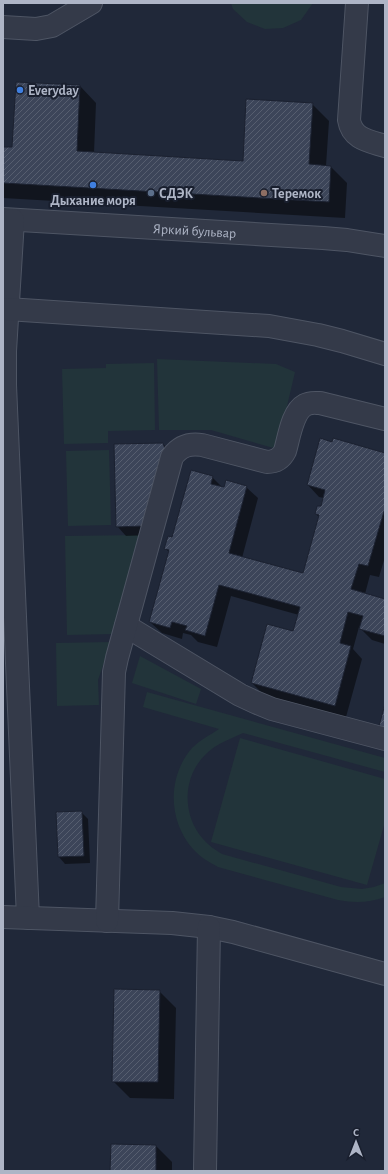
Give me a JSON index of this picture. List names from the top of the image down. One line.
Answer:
{"streets":{"street":["Яркий бульвар"]},"places":["Everyday","Дыхание моря","СДЭК","Теремок"],"north":"top"}
